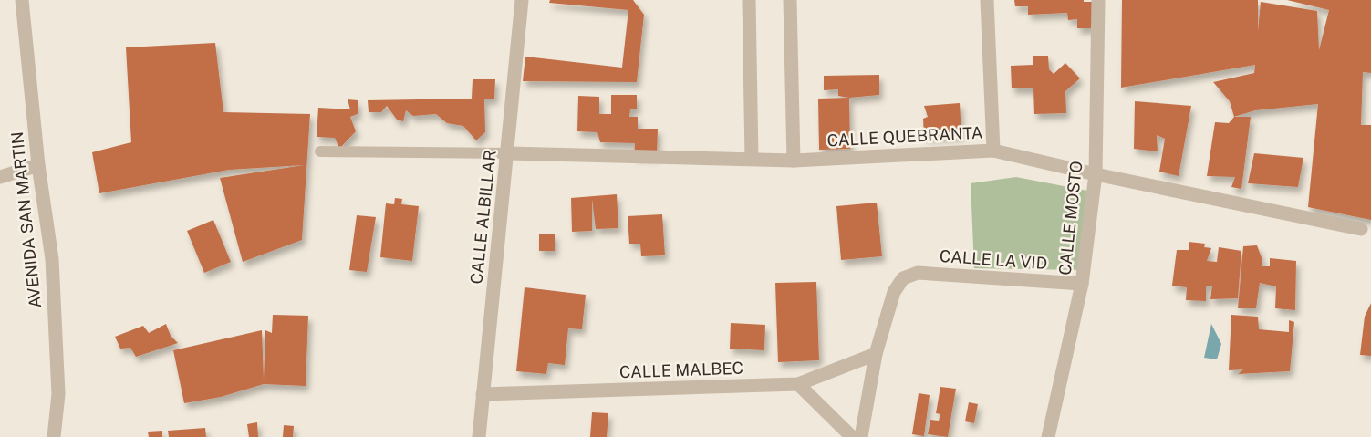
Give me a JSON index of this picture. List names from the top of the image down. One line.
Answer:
{"streets":{"street":["CALLE QUEBRANTA","CALLE ALBILLAR","CALLE MOSTO","AVENIDA SAN MARTIN","CALLE LA VID","CALLE MALBEC"]},"crossings":[["CALLE QUEBRANTA","CALLE ALBILLAR"],["CALLE QUEBRANTA","CALLE MOSTO"],["CALLE ALBILLAR","CALLE MALBEC"],["CALLE MOSTO","CALLE LA VID"],["CALLE LA VID","CALLE MALBEC"]]}
